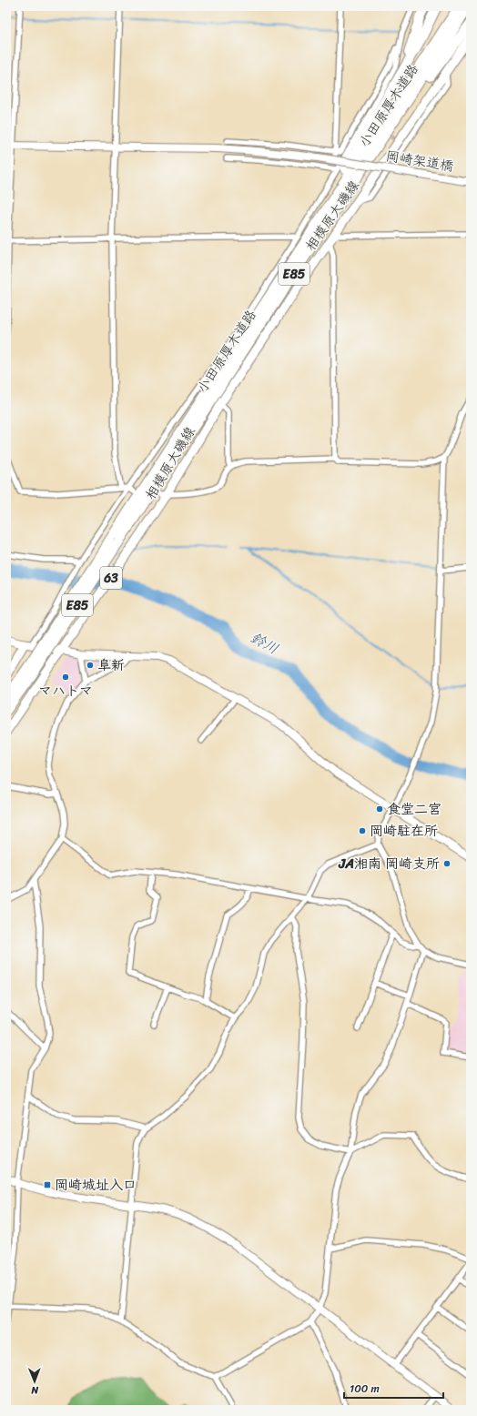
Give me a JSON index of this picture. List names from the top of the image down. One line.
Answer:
{"streets":{"highway":["小田原厚木道路","E85"],"main road":["相模原大磯線","63"],"street":["岡崎架道橋"]},"crossings":[["相模原大磯線","63"]],"water":["鈴川"],"places":{"other":["阜新","マハトマ","食堂二宮","岡崎駐在所","JA湘南 岡崎支所"],"transit":["岡崎城址入口"]},"scale_bar":"100 m","north":"bottom"}
